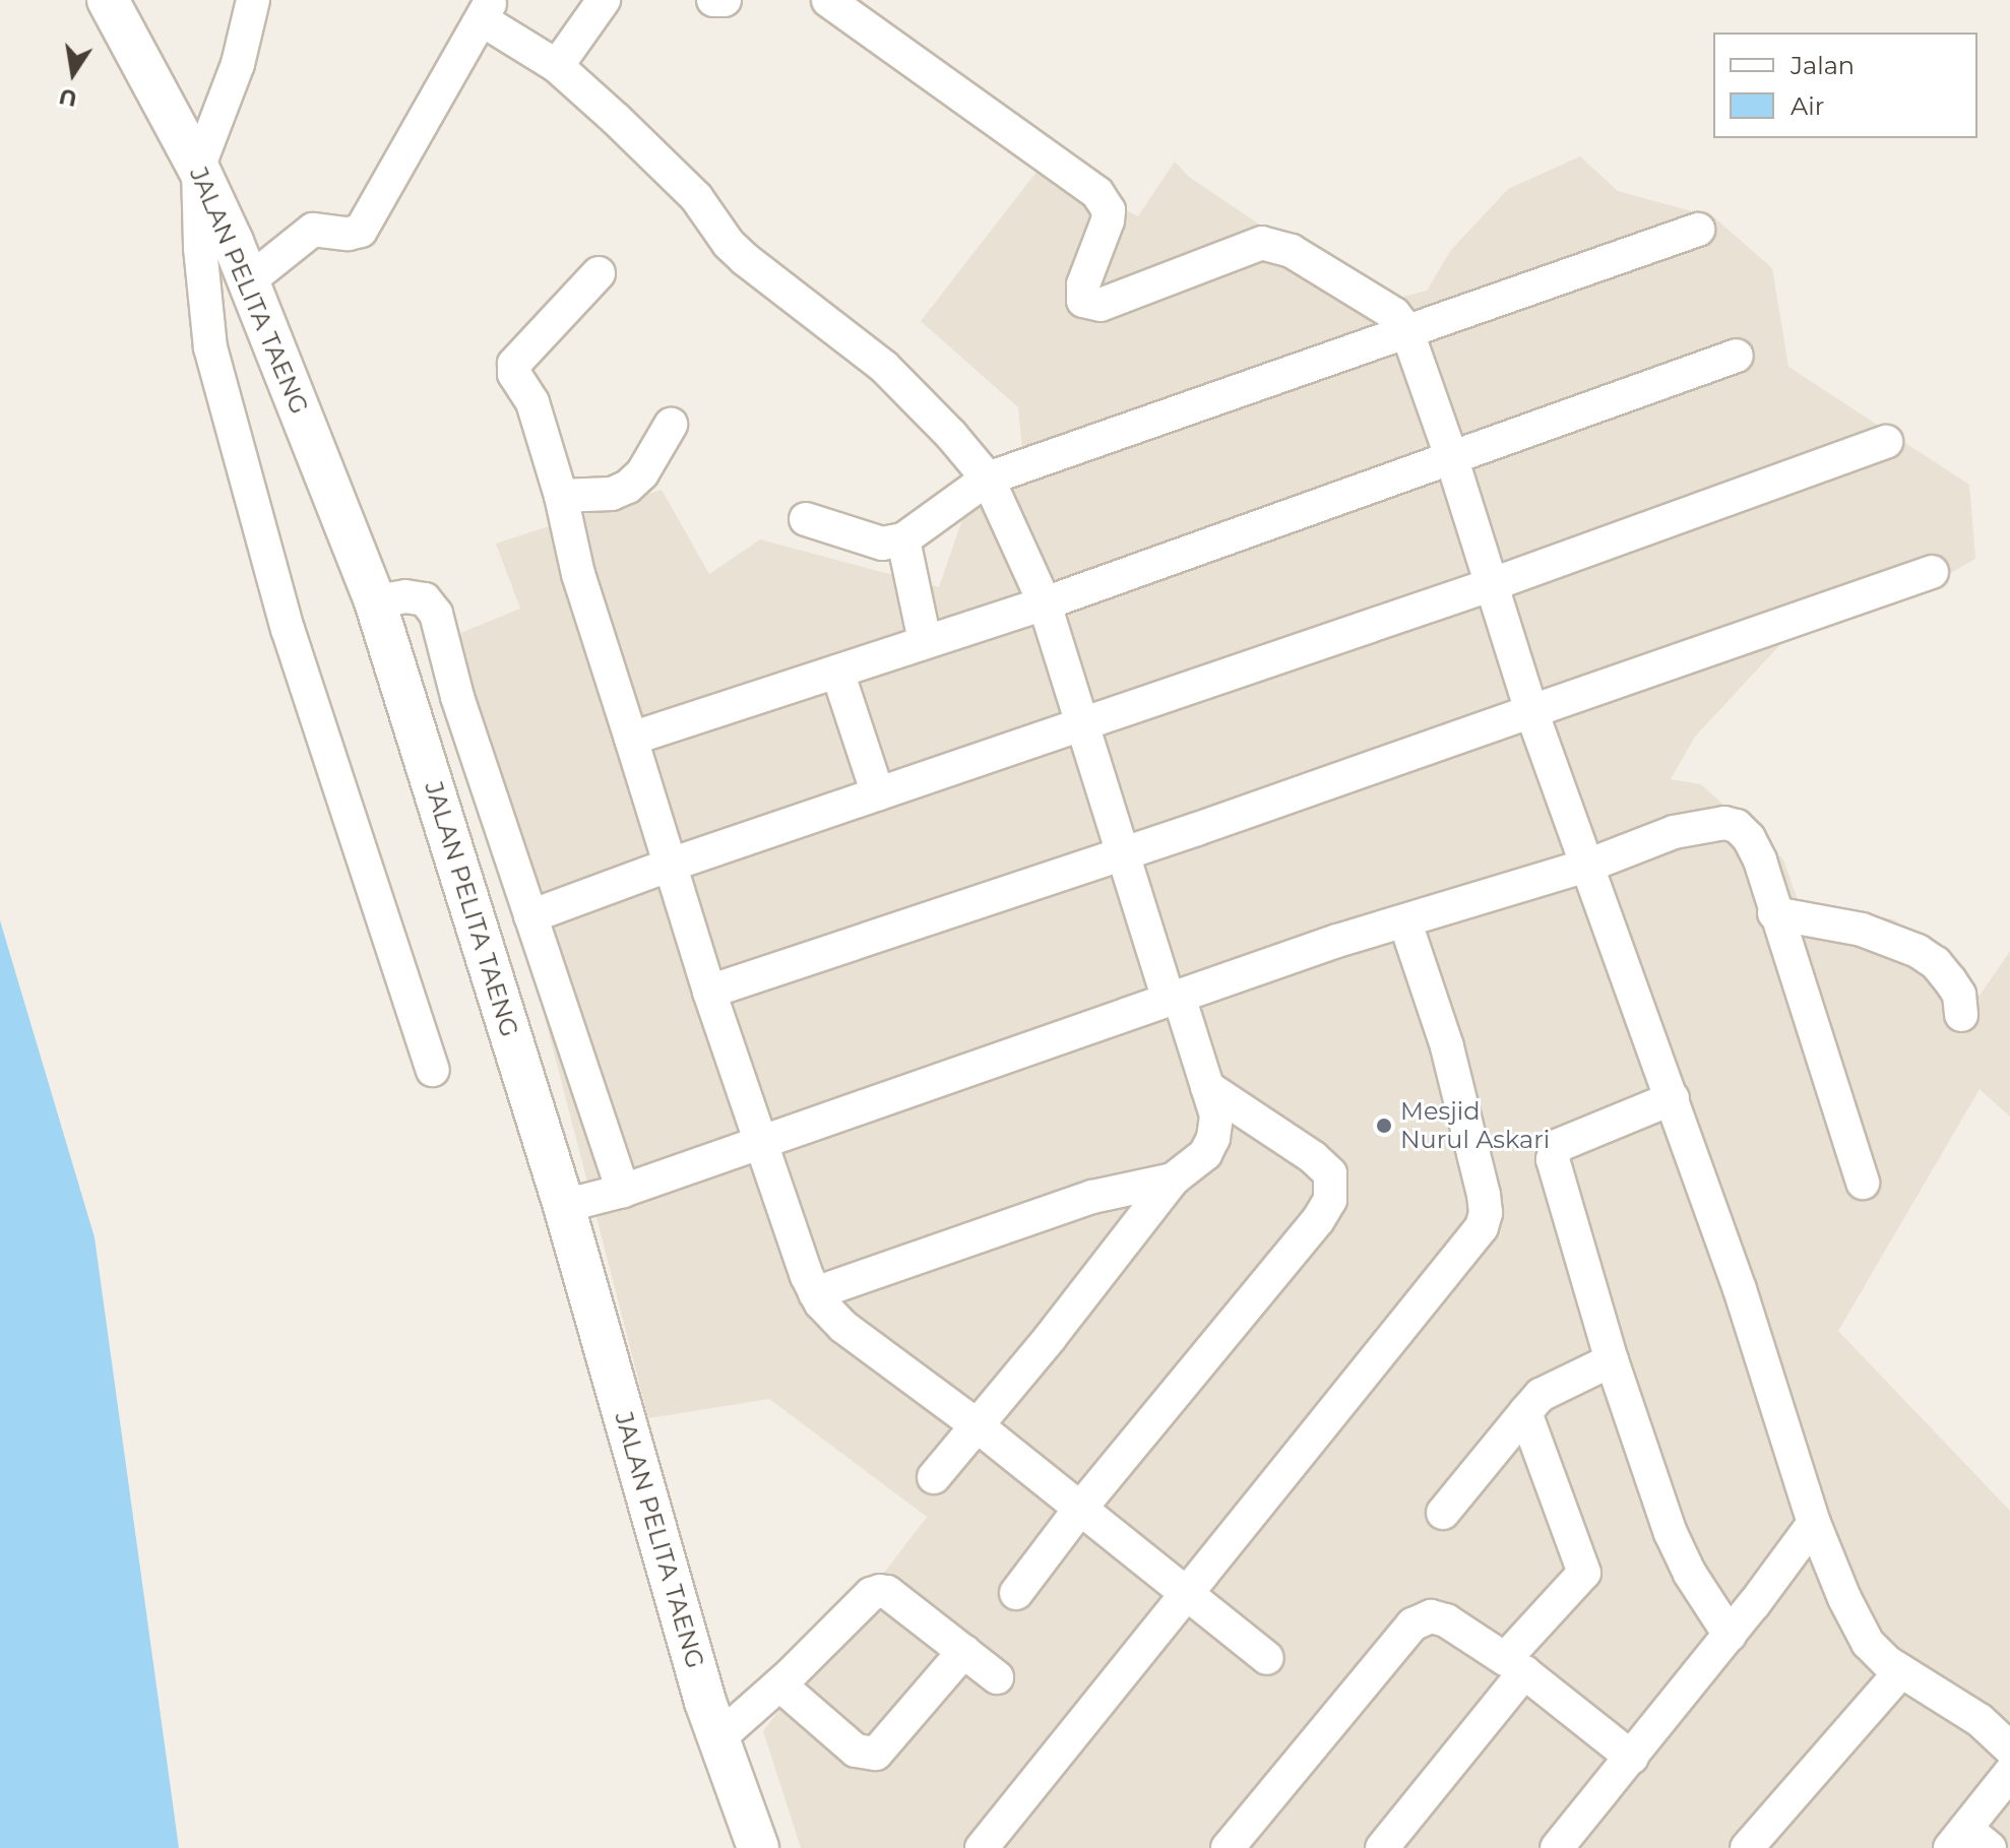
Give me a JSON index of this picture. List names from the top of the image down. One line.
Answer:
{"streets":{"street":["JALAN PELITA TAENG"]},"places":["Mesjid Nurul Askari"],"legend":["Jalan","Air"],"north":"bottom"}
